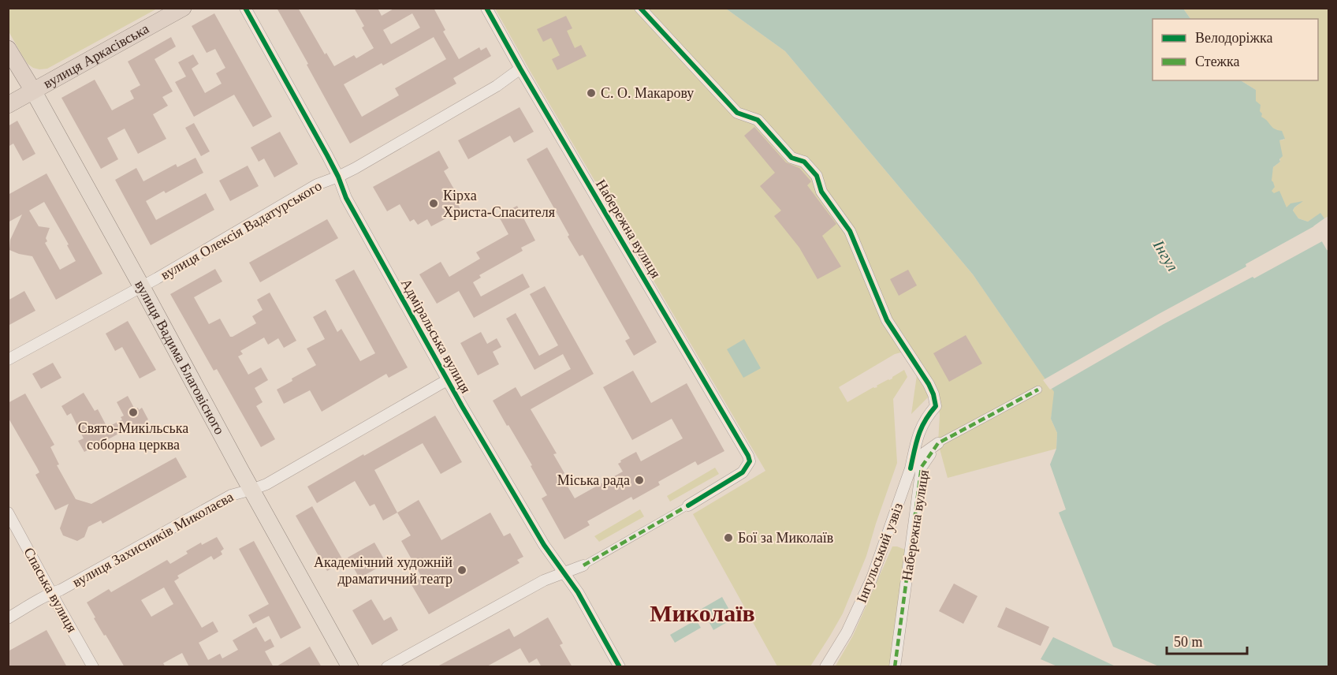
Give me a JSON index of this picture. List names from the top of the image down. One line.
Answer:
{"streets":{"highway":["вулиця Аркасівська","вулиця Вадима Благовісного"],"street":["Набережна вулиця","вулиця Олексія Вадатурського","Адміральська вулиця","вулиця Захисників Миколаєва","Інгульський узвіз","Спаська вулиця"]},"crossings":[["вулиця Аркасівська","вулиця Вадима Благовісного"],["Набережна вулиця","вулиця Олексія Вадатурського"],["Набережна вулиця","Інгульський узвіз"],["вулиця Олексія Вадатурського","Адміральська вулиця"],["вулиця Олексія Вадатурського","вулиця Вадима Благовісного"],["Адміральська вулиця","вулиця Захисників Миколаєва"],["вулиця Вадима Благовісного","вулиця Захисників Миколаєва"],["вулиця Захисників Миколаєва","Спаська вулиця"]],"districts":["Миколаїв"],"water":["Інгул"],"places":["С. О. Макарову","Кірха Христа-Спасителя","Свято-Микільська соборна церква","Міська рада","Бої за Миколаїв","Академічний художній драматичний театр"],"legend":["Велодоріжка","Стежка"],"scale_bar":"50 m"}
